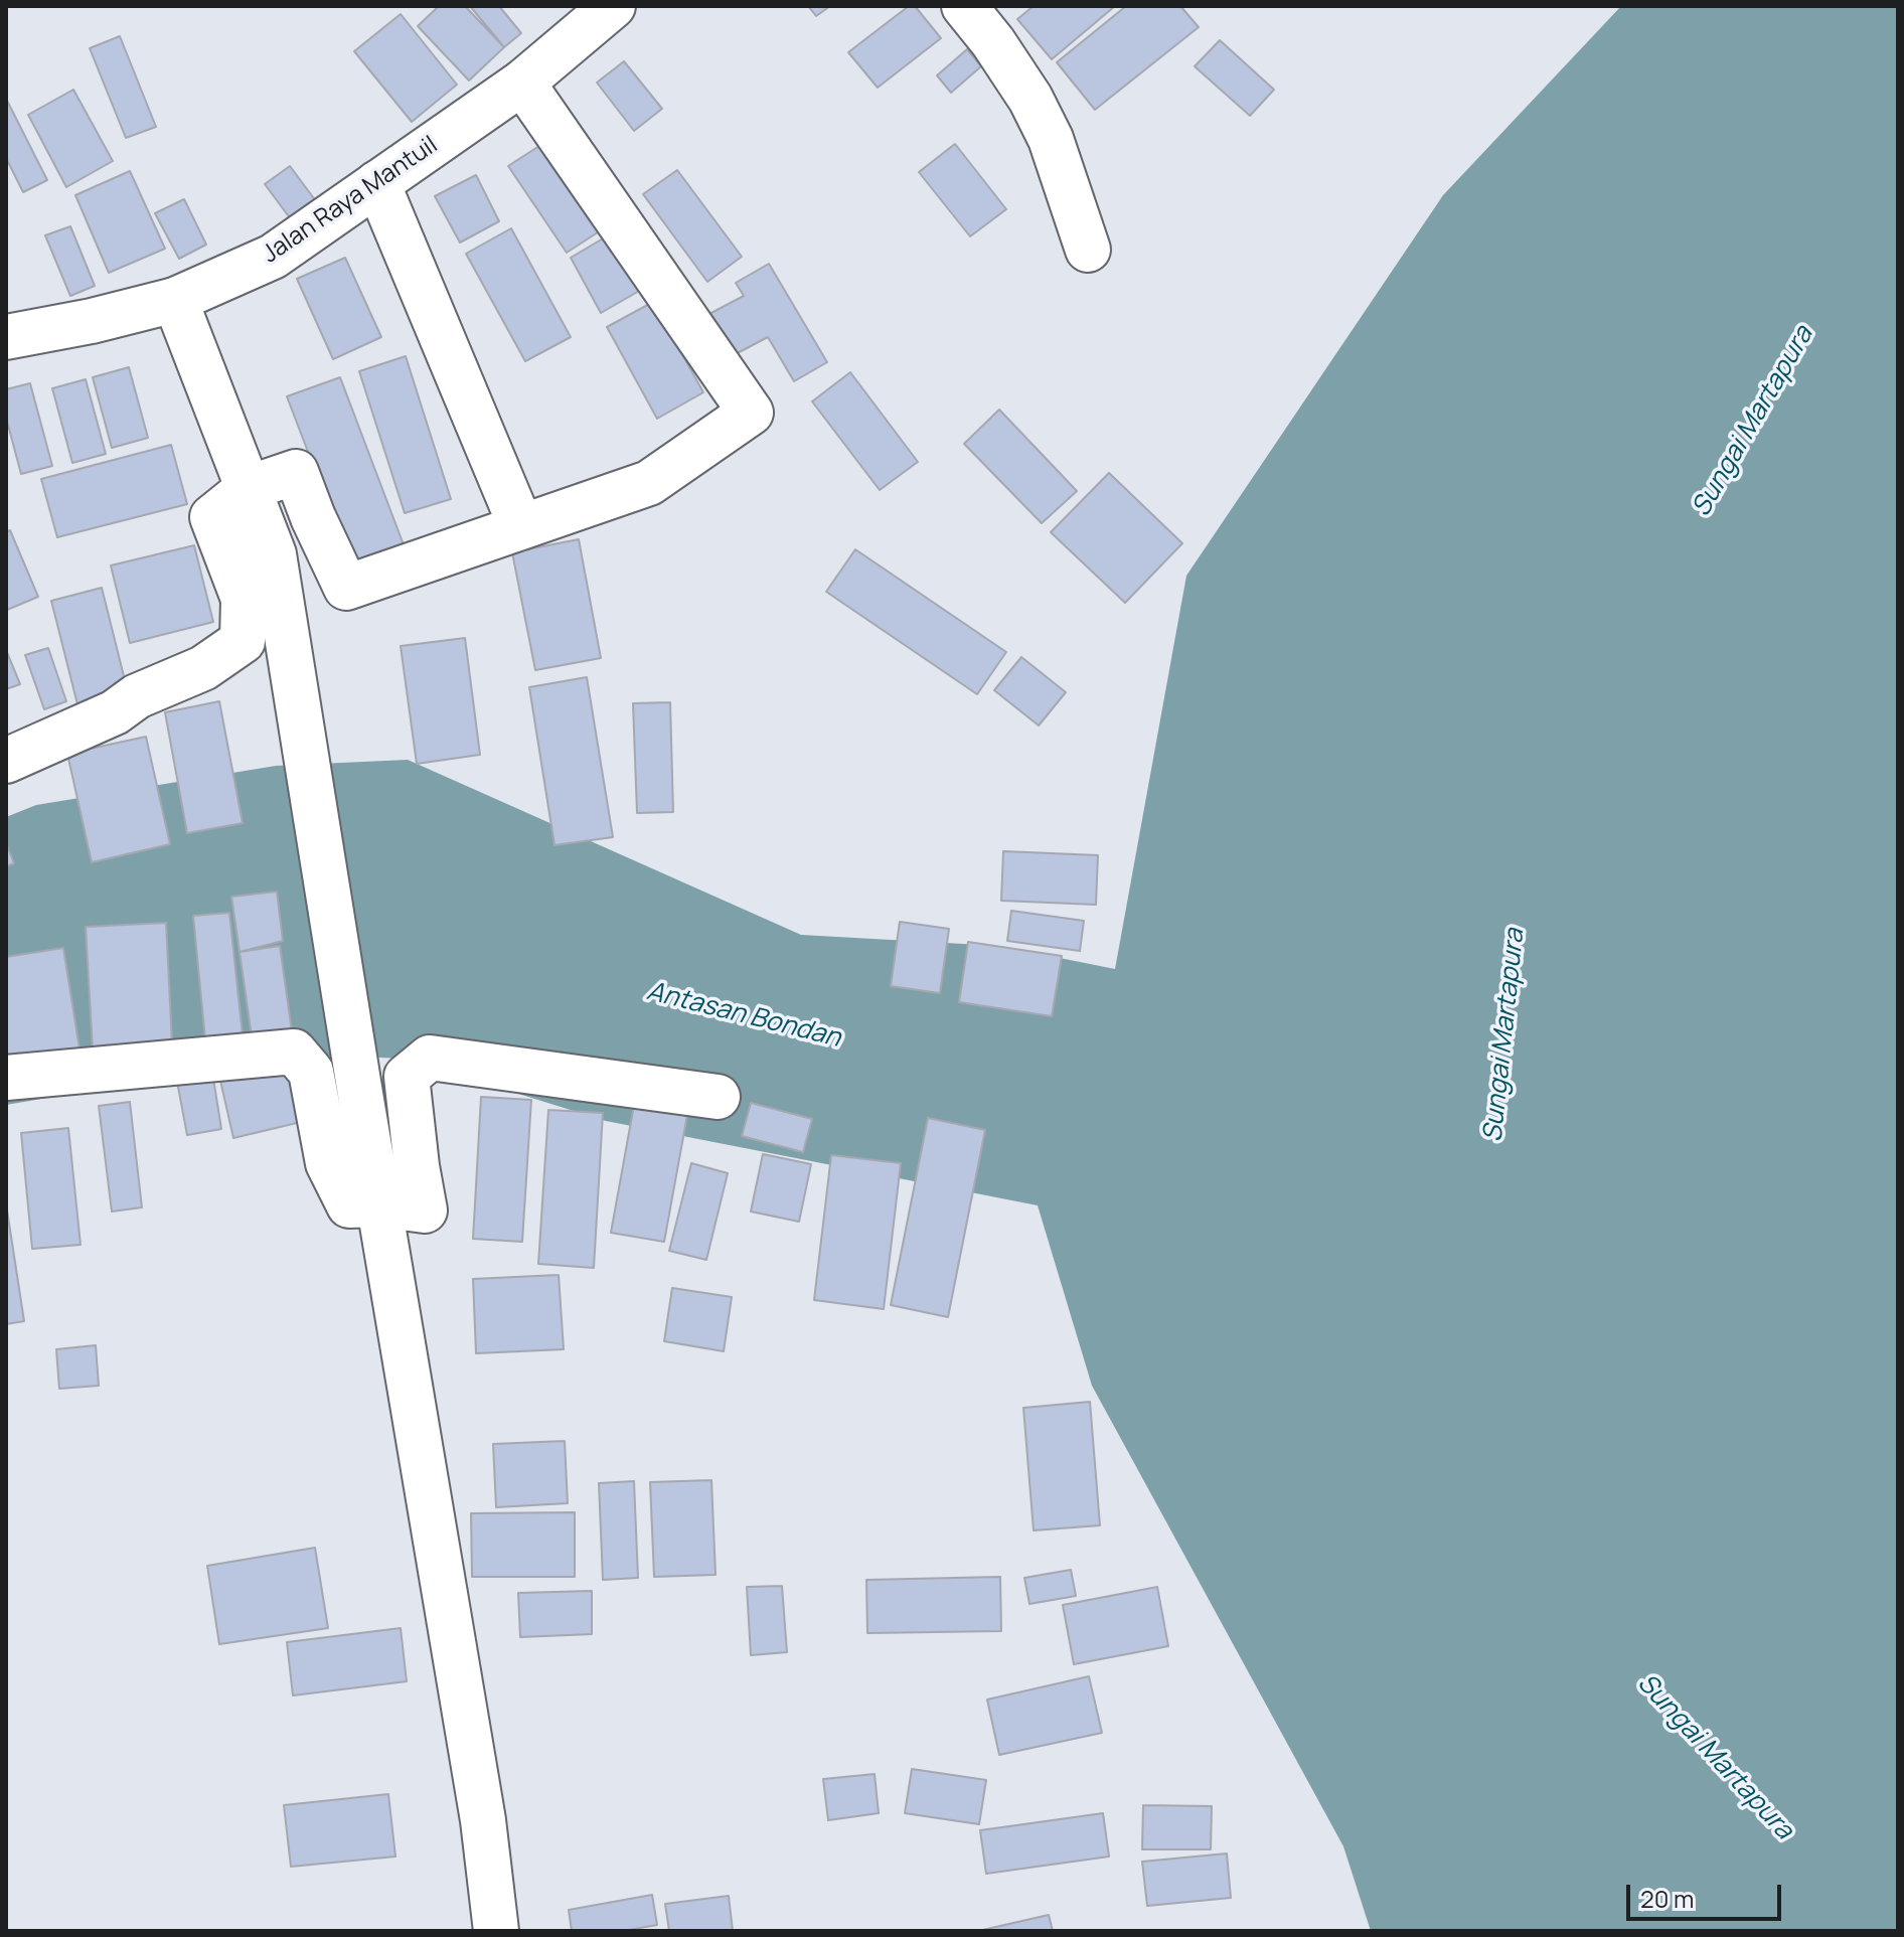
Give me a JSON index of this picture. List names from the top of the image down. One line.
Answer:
{"streets":{"street":["Jalan Raya Mantuil"]},"water":["Sungai Martapura","Antasan Bondan"],"scale_bar":"20 m"}
